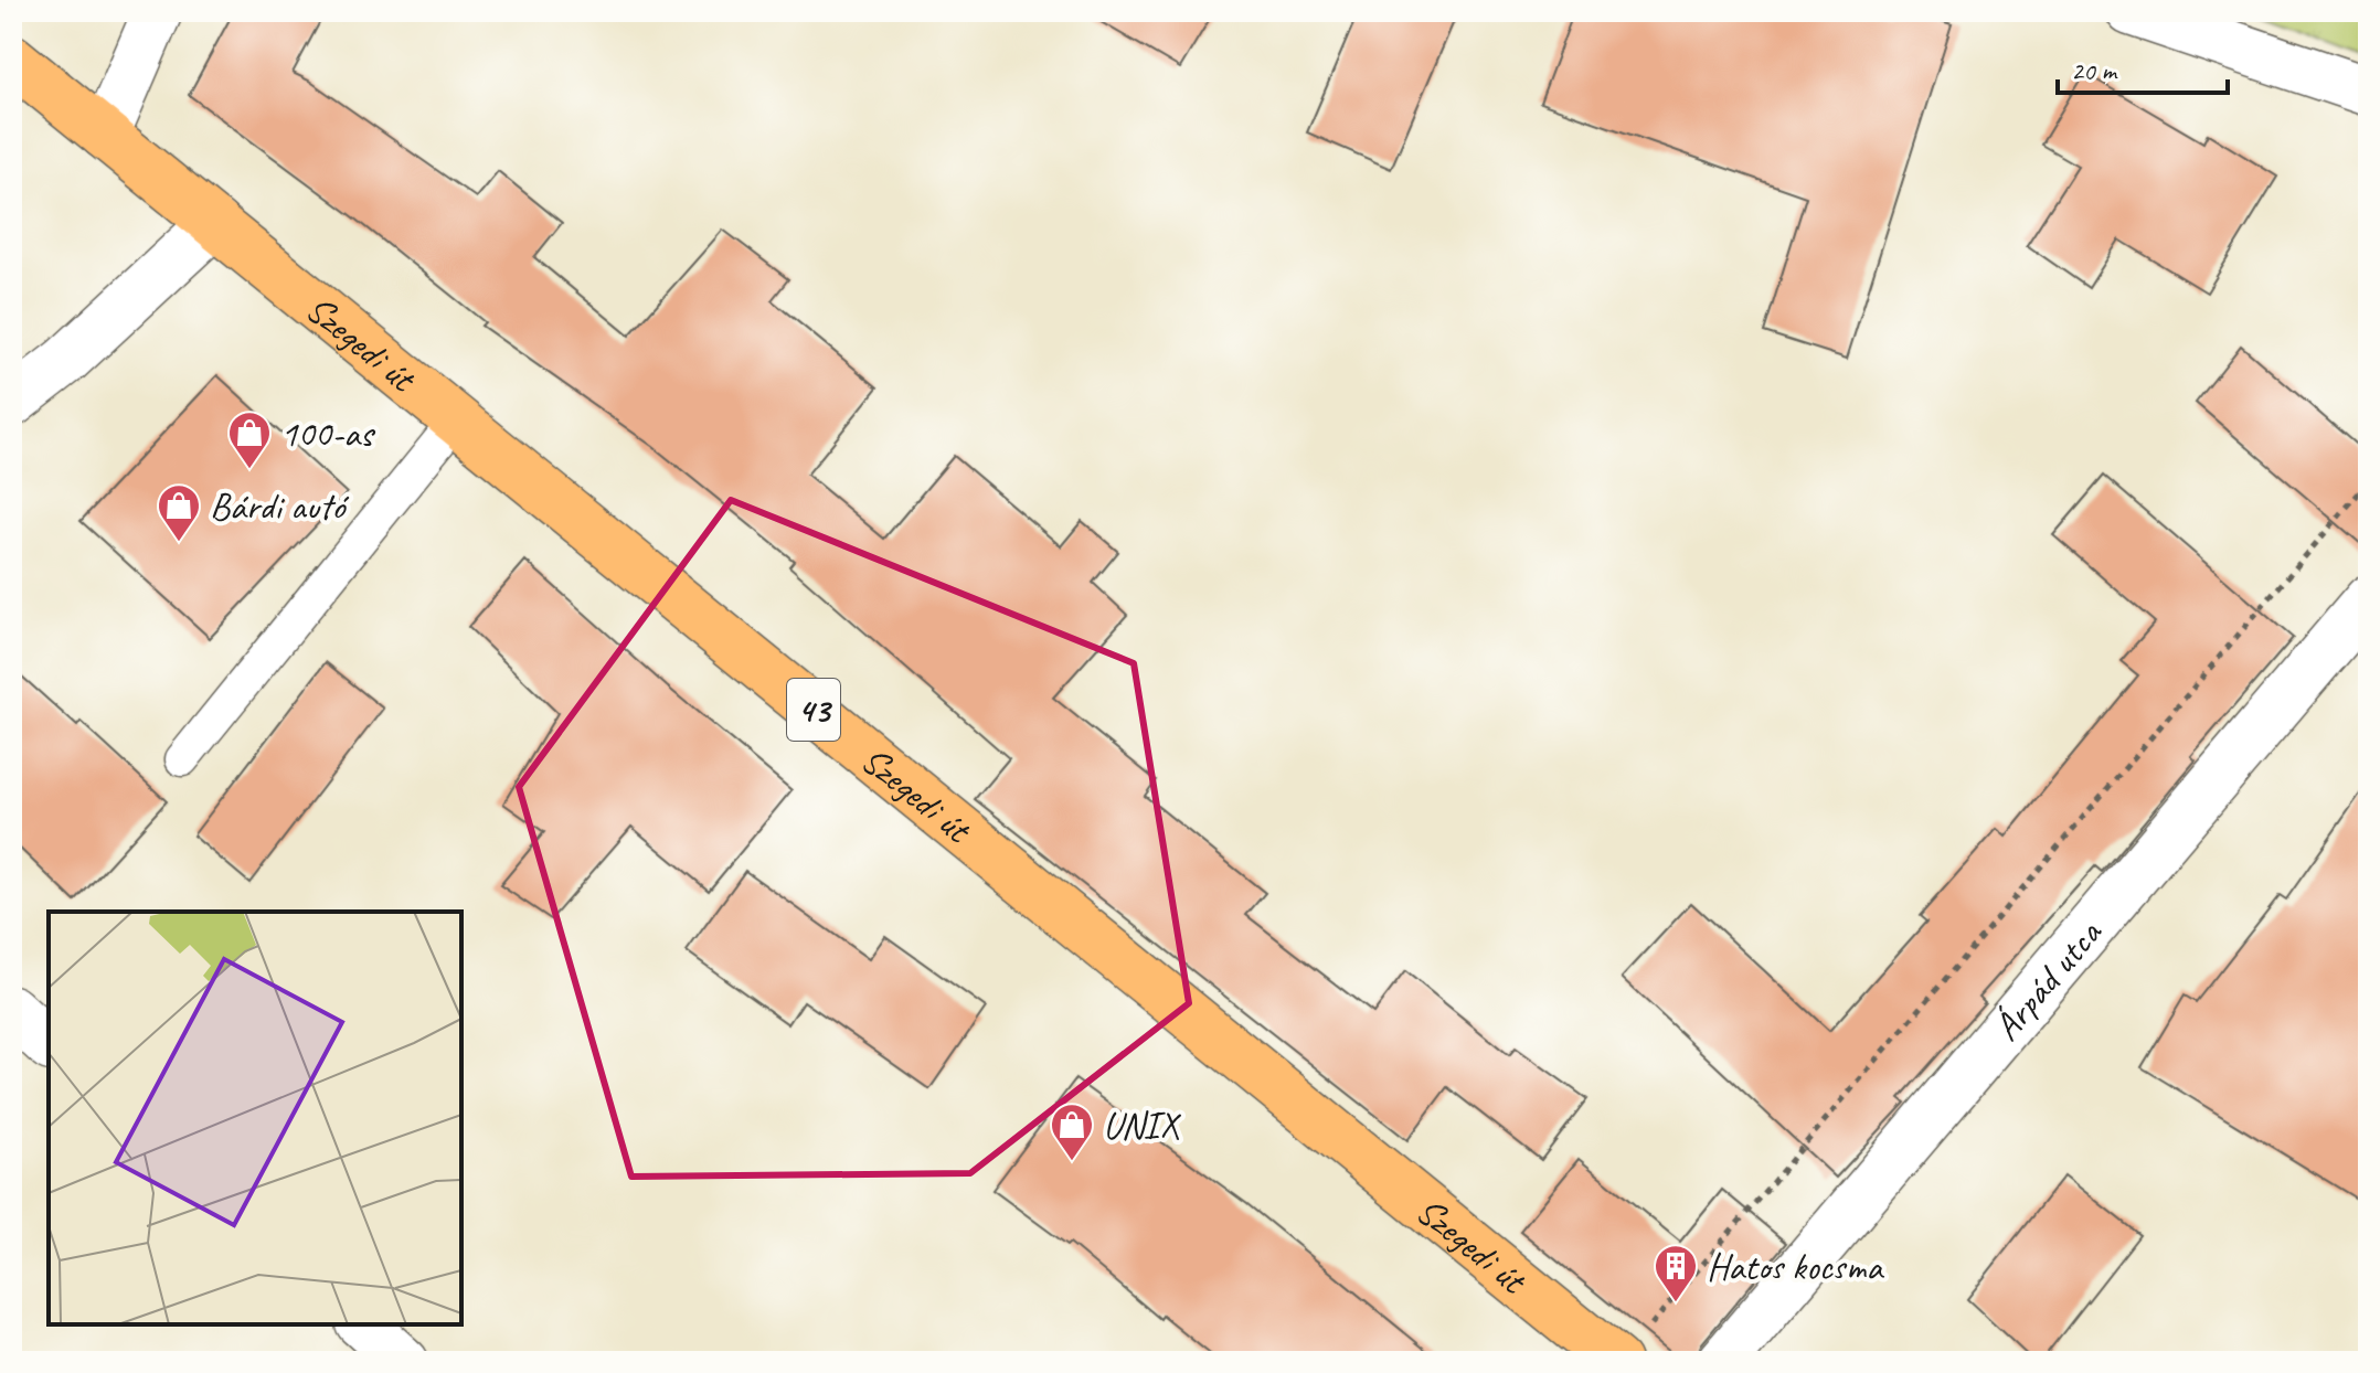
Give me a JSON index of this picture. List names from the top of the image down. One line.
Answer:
{"streets":{"main road":["Szegedi út","43"],"street":["Árpád utca"]},"places":{"shop":["100-as","Bárdi autó","UNIX"],"building":["Hatos kocsma"]},"scale_bar":"20 m"}
